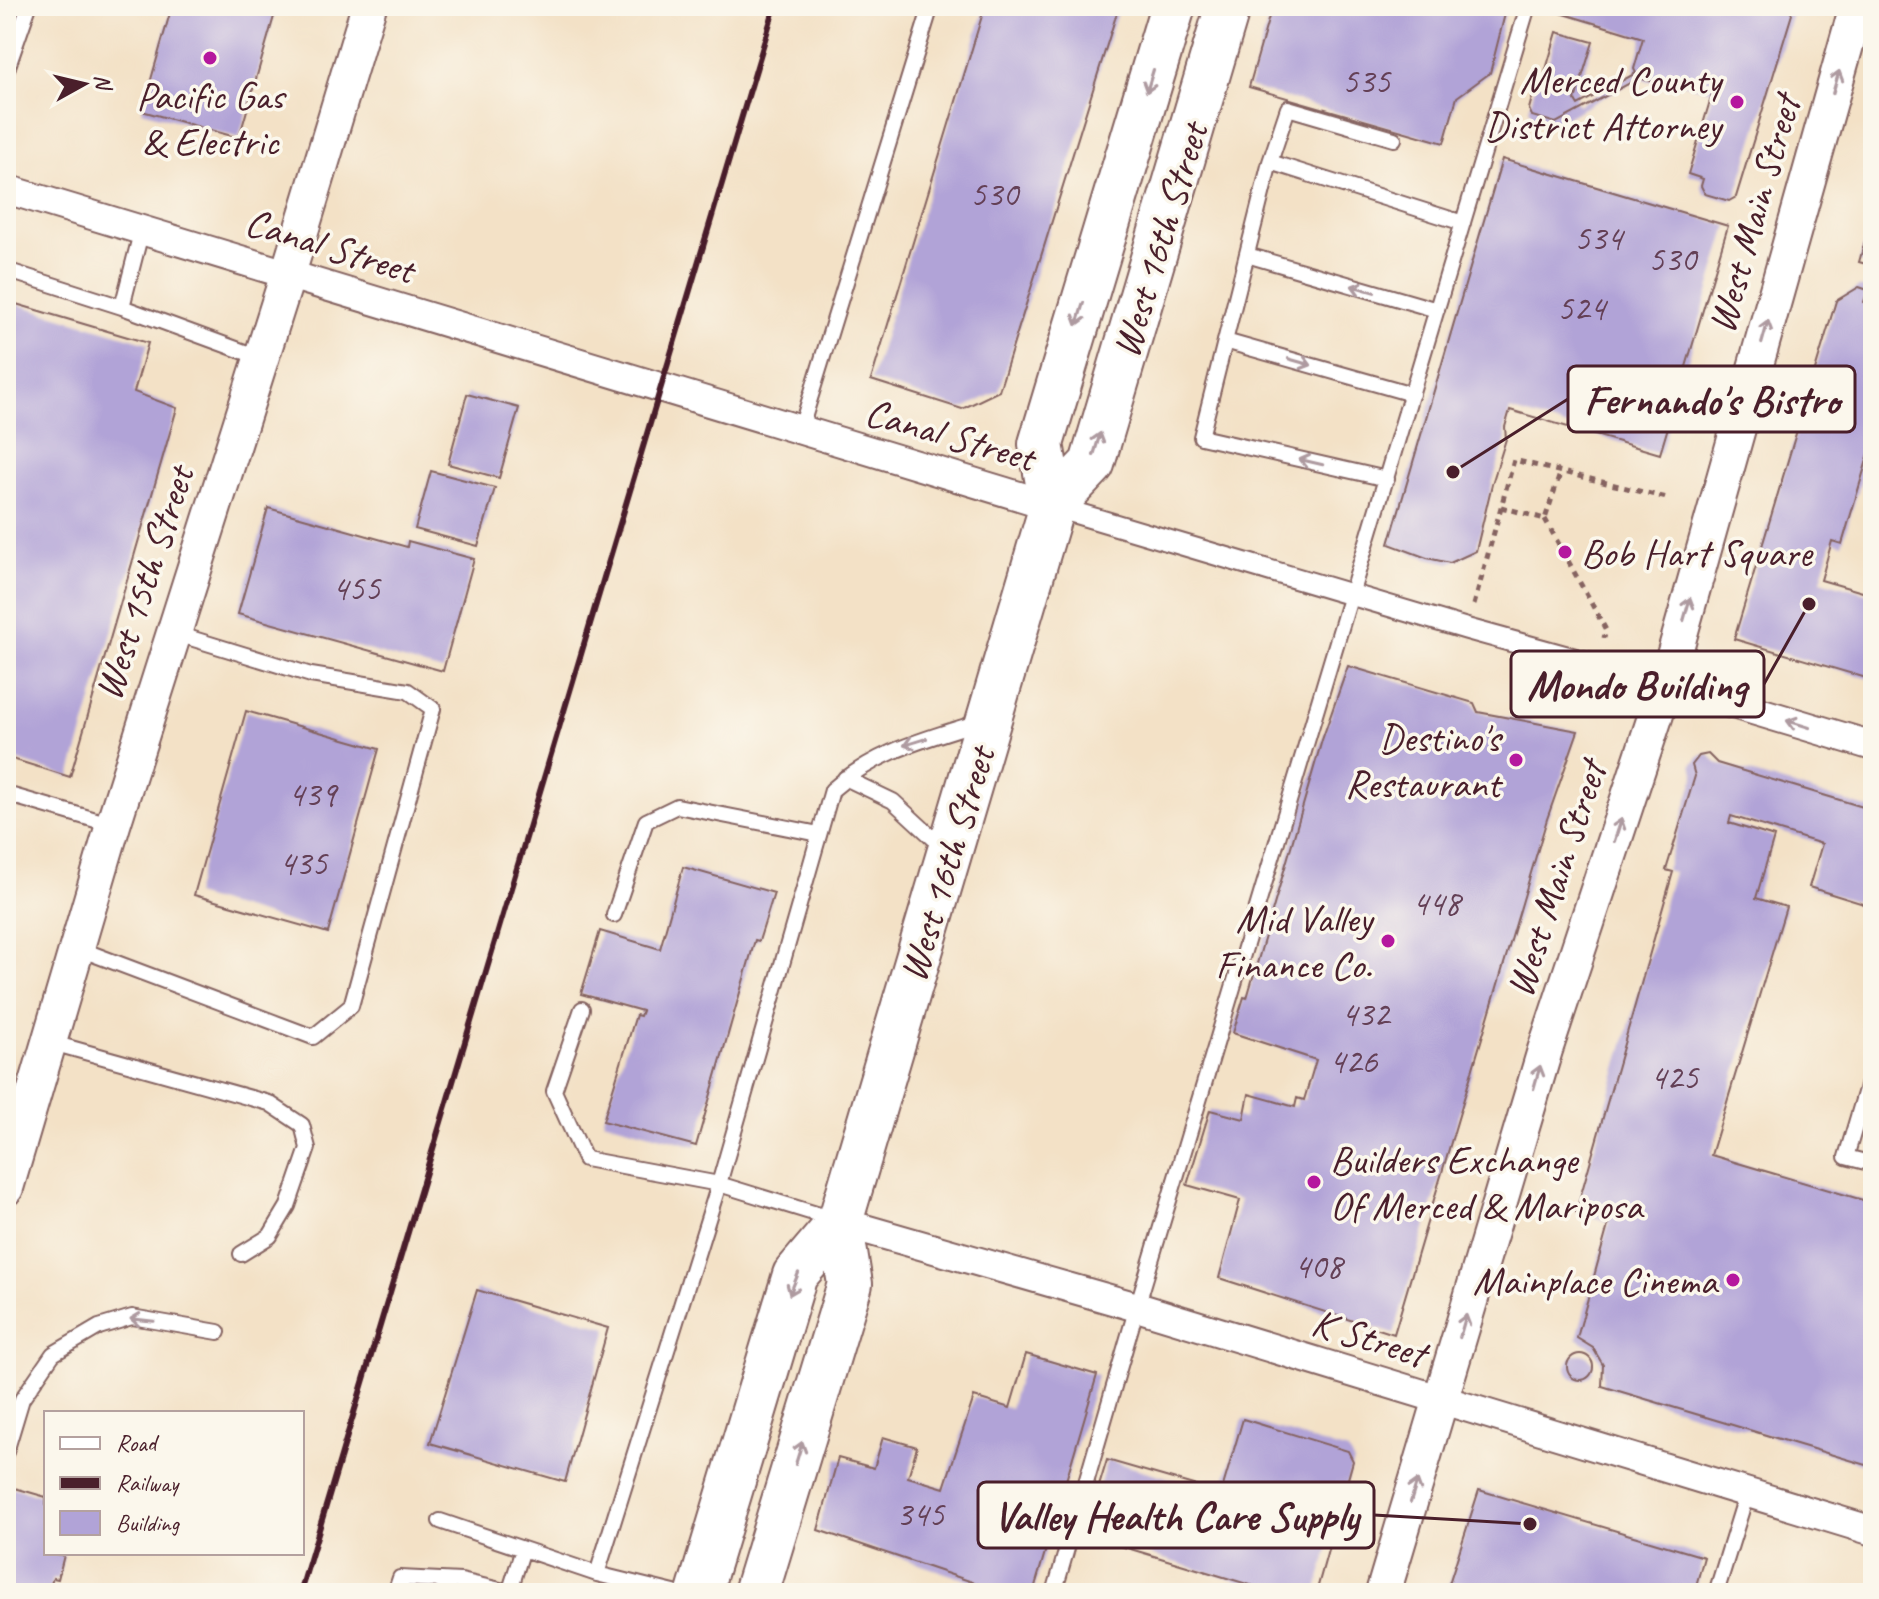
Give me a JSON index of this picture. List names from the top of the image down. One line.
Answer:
{"streets":{"main road":["West 16th Street"],"street":["West Main Street","Canal Street","West 15th Street","K Street"]},"crossings":[["West Main Street","Canal Street"],["West Main Street","K Street"],["West 16th Street","Canal Street"],["West 16th Street","K Street"],["Canal Street","West 15th Street"]],"one_way":["West Main Street"],"places":["Pacific Gas & Electric","Merced County District Attorney","Fernando's Bistro","Bob Hart Square","Mondo Building","Destino's Restaurant","Mid Valley Finance Co.","Builders Exchange Of Merced & Mariposa","Mainplace Cinema","Valley Health Care Supply"],"house_numbers":["535","530","534","530","524","455","439","435","448","432","426","425","408","345"],"legend":["Road","Railway","Building"],"north":"right"}
